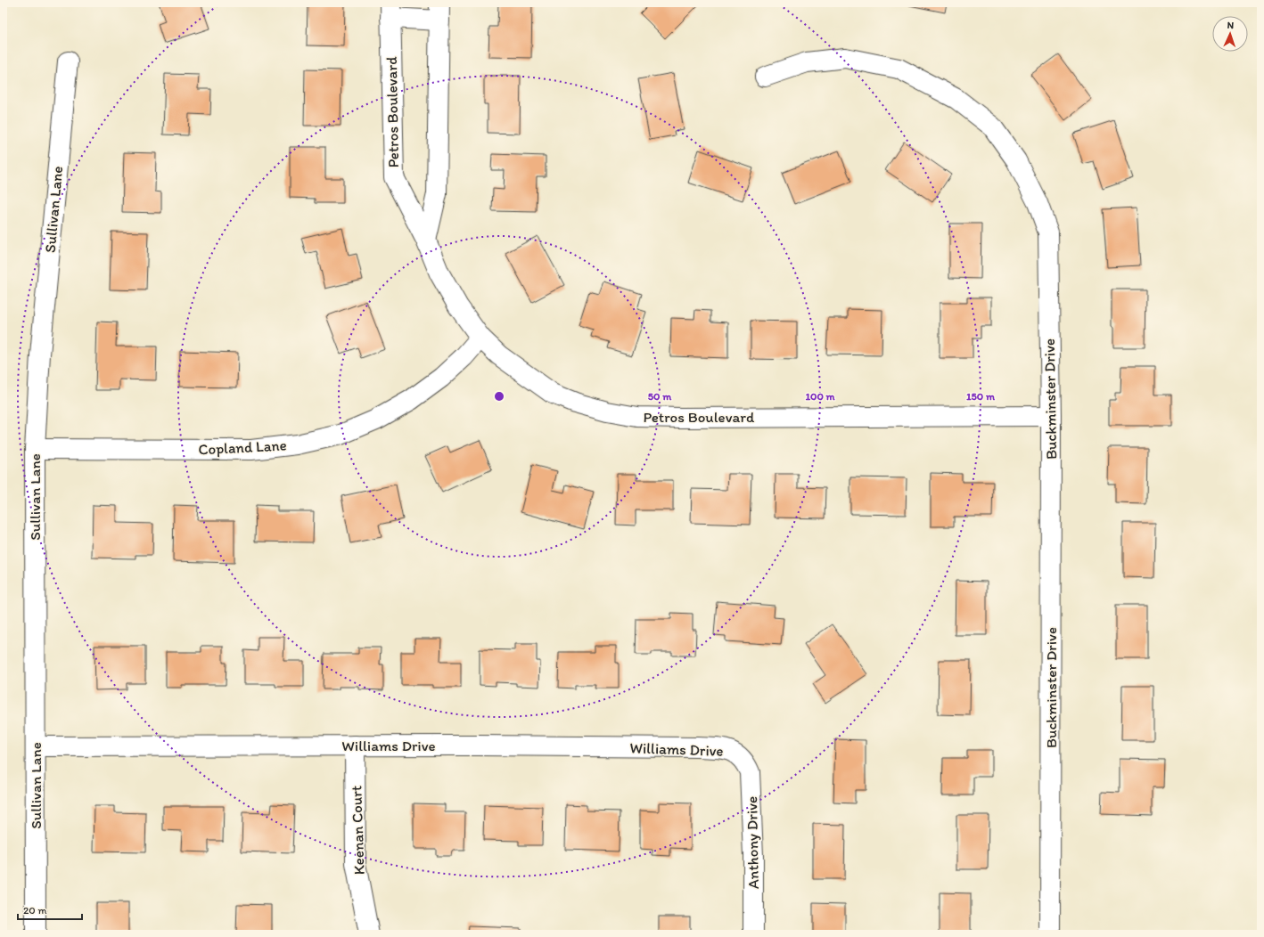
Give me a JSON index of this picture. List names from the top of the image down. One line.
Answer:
{"streets":{"street":["Petros Boulevard","Sullivan Lane","Buckminster Drive","Copland Lane","Williams Drive","Keenan Court","Anthony Drive"]},"crossings":[["Petros Boulevard","Buckminster Drive"],["Petros Boulevard","Copland Lane"],["Sullivan Lane","Copland Lane"],["Sullivan Lane","Williams Drive"],["Williams Drive","Keenan Court"],["Williams Drive","Anthony Drive"]],"scale_bar":"20 m","north":"top","rings":["50 m","100 m","150 m"]}
